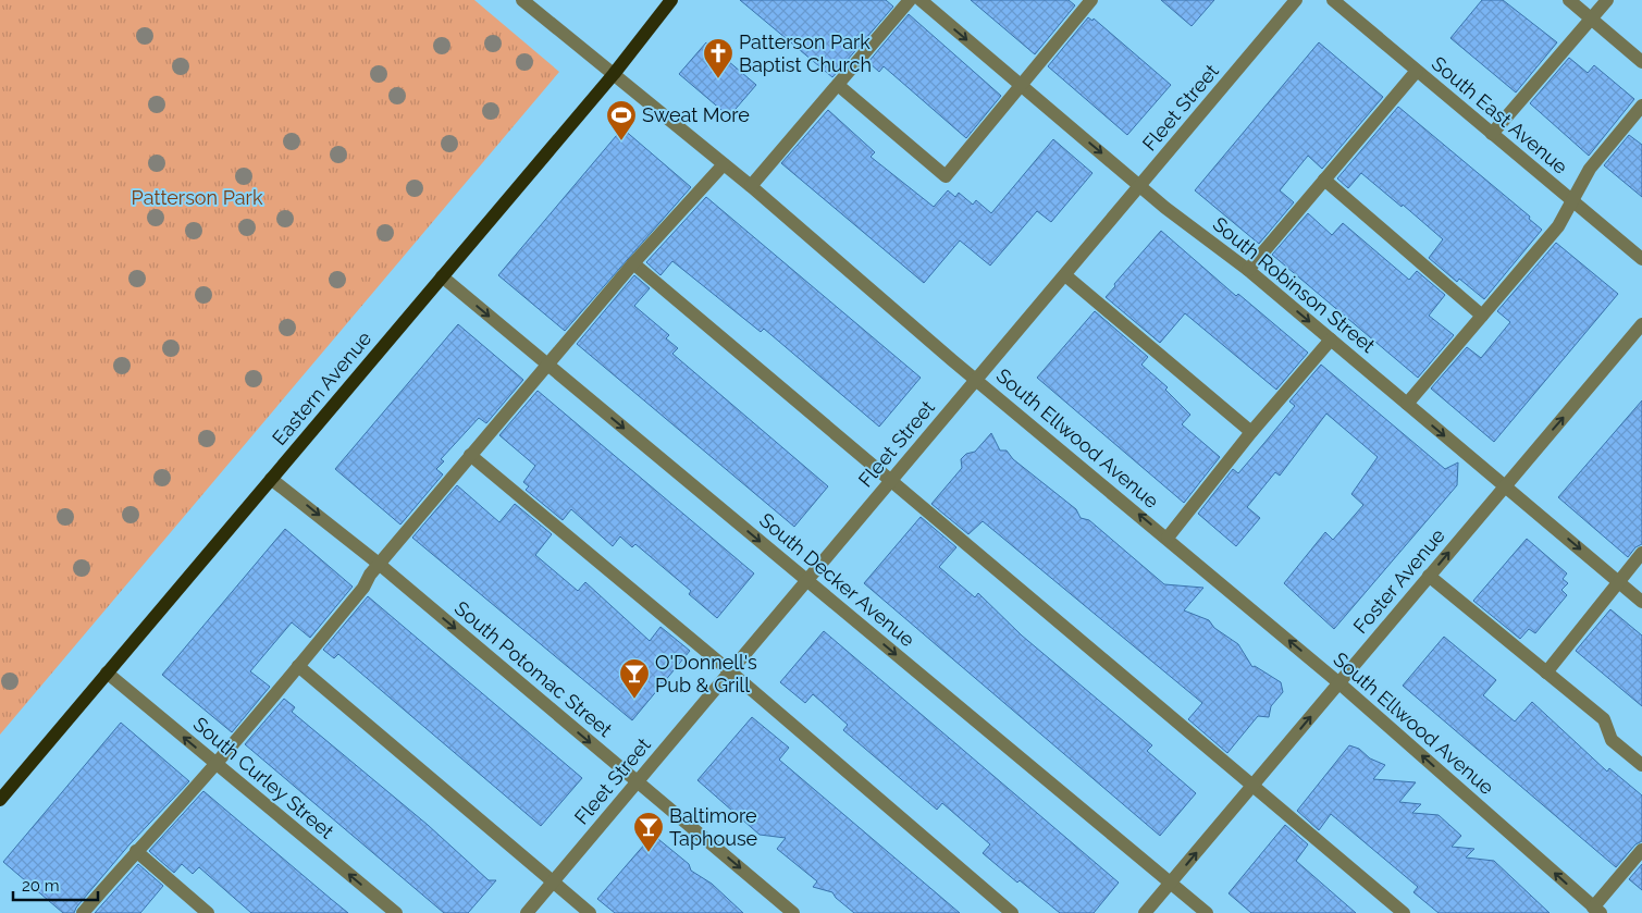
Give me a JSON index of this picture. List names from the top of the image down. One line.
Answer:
{"streets":{"main road":["Eastern Avenue"],"street":["Fleet Street","South East Avenue","South Robinson Street","South Ellwood Avenue","South Decker Avenue","Foster Avenue","South Potomac Street","South Curley Street"]},"crossings":[["Fleet Street","South Robinson Street"],["Fleet Street","South Ellwood Avenue"],["Fleet Street","South Decker Avenue"],["Fleet Street","South Potomac Street"],["South Robinson Street","Foster Avenue"],["Eastern Avenue","South Ellwood Avenue"],["Eastern Avenue","South Decker Avenue"],["Eastern Avenue","South Potomac Street"],["Eastern Avenue","South Curley Street"],["South Ellwood Avenue","Foster Avenue"],["South Decker Avenue","Foster Avenue"]],"one_way":["South Ellwood Avenue","Foster Avenue","South Potomac Street","South Curley Street"],"parks":["Patterson Park"],"places":{"church":["Patterson Park Baptist Church"],"sports":["Sweat More"],"bar":["O'Donnell's Pub & Grill","Baltimore Taphouse"]},"scale_bar":"20 m"}
